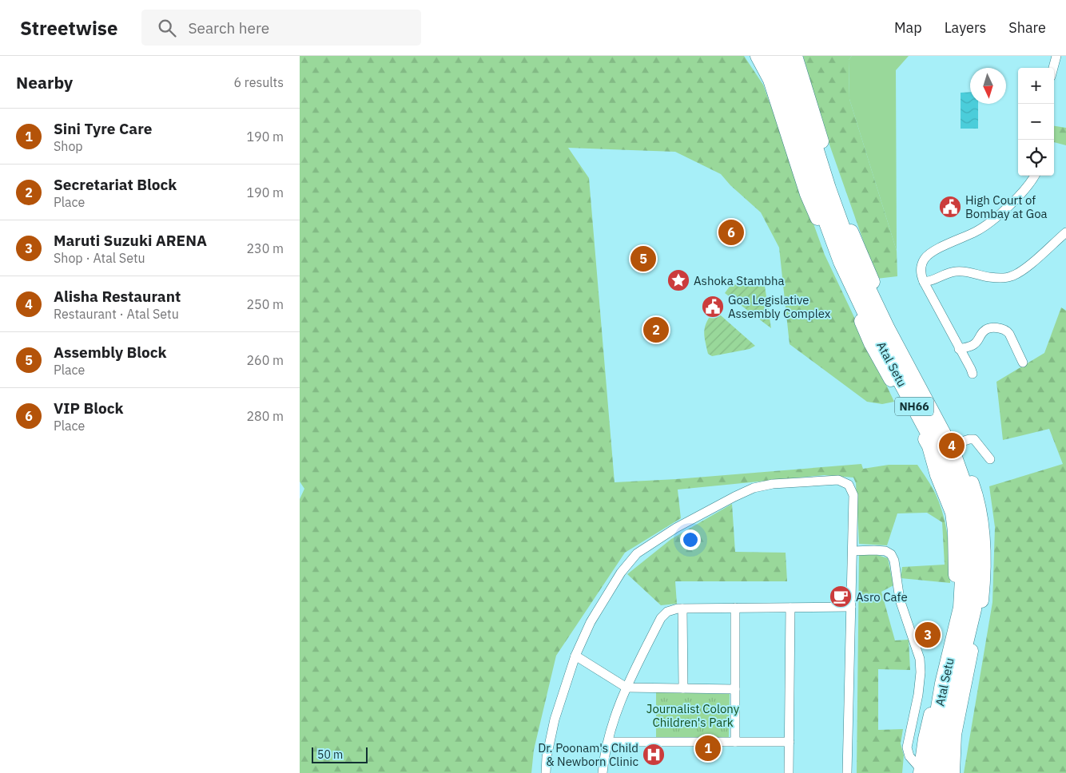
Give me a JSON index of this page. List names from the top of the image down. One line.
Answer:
{"streets":{"highway":["Atal Setu","NH66"]},"parks":["Journalist Colony Children's Park"],"places":{"public building":["High Court of Bombay at Goa","Goa Legislative Assembly Complex"],"place":["Ashoka Stambha"],"cafe":["Asro Cafe"],"hospital":["Dr. Poonam's Child & Newborn Clinic"]},"scale_bar":"50 m","north":"bottom","page":{"header":"Streetwise","search":"Search here","nav":["Map","Layers","Share"],"heading":["Nearby","6 results"],"map_buttons":["+","−"],"list":[{"mark":"1","name":"Sini Tyre Care","note":"Shop","value":"190 m"},{"mark":"2","name":"Secretariat Block","note":"Place","value":"190 m"},{"mark":"3","name":"Maruti Suzuki ARENA","note":"Shop · Atal Setu","value":"230 m"},{"mark":"4","name":"Alisha Restaurant","note":"Restaurant · Atal Setu","value":"250 m"},{"mark":"5","name":"Assembly Block","note":"Place","value":"260 m"},{"mark":"6","name":"VIP Block","note":"Place","value":"280 m"}],"pins":["6","5","2","4","3","1"],"scale":"50 m"}}
